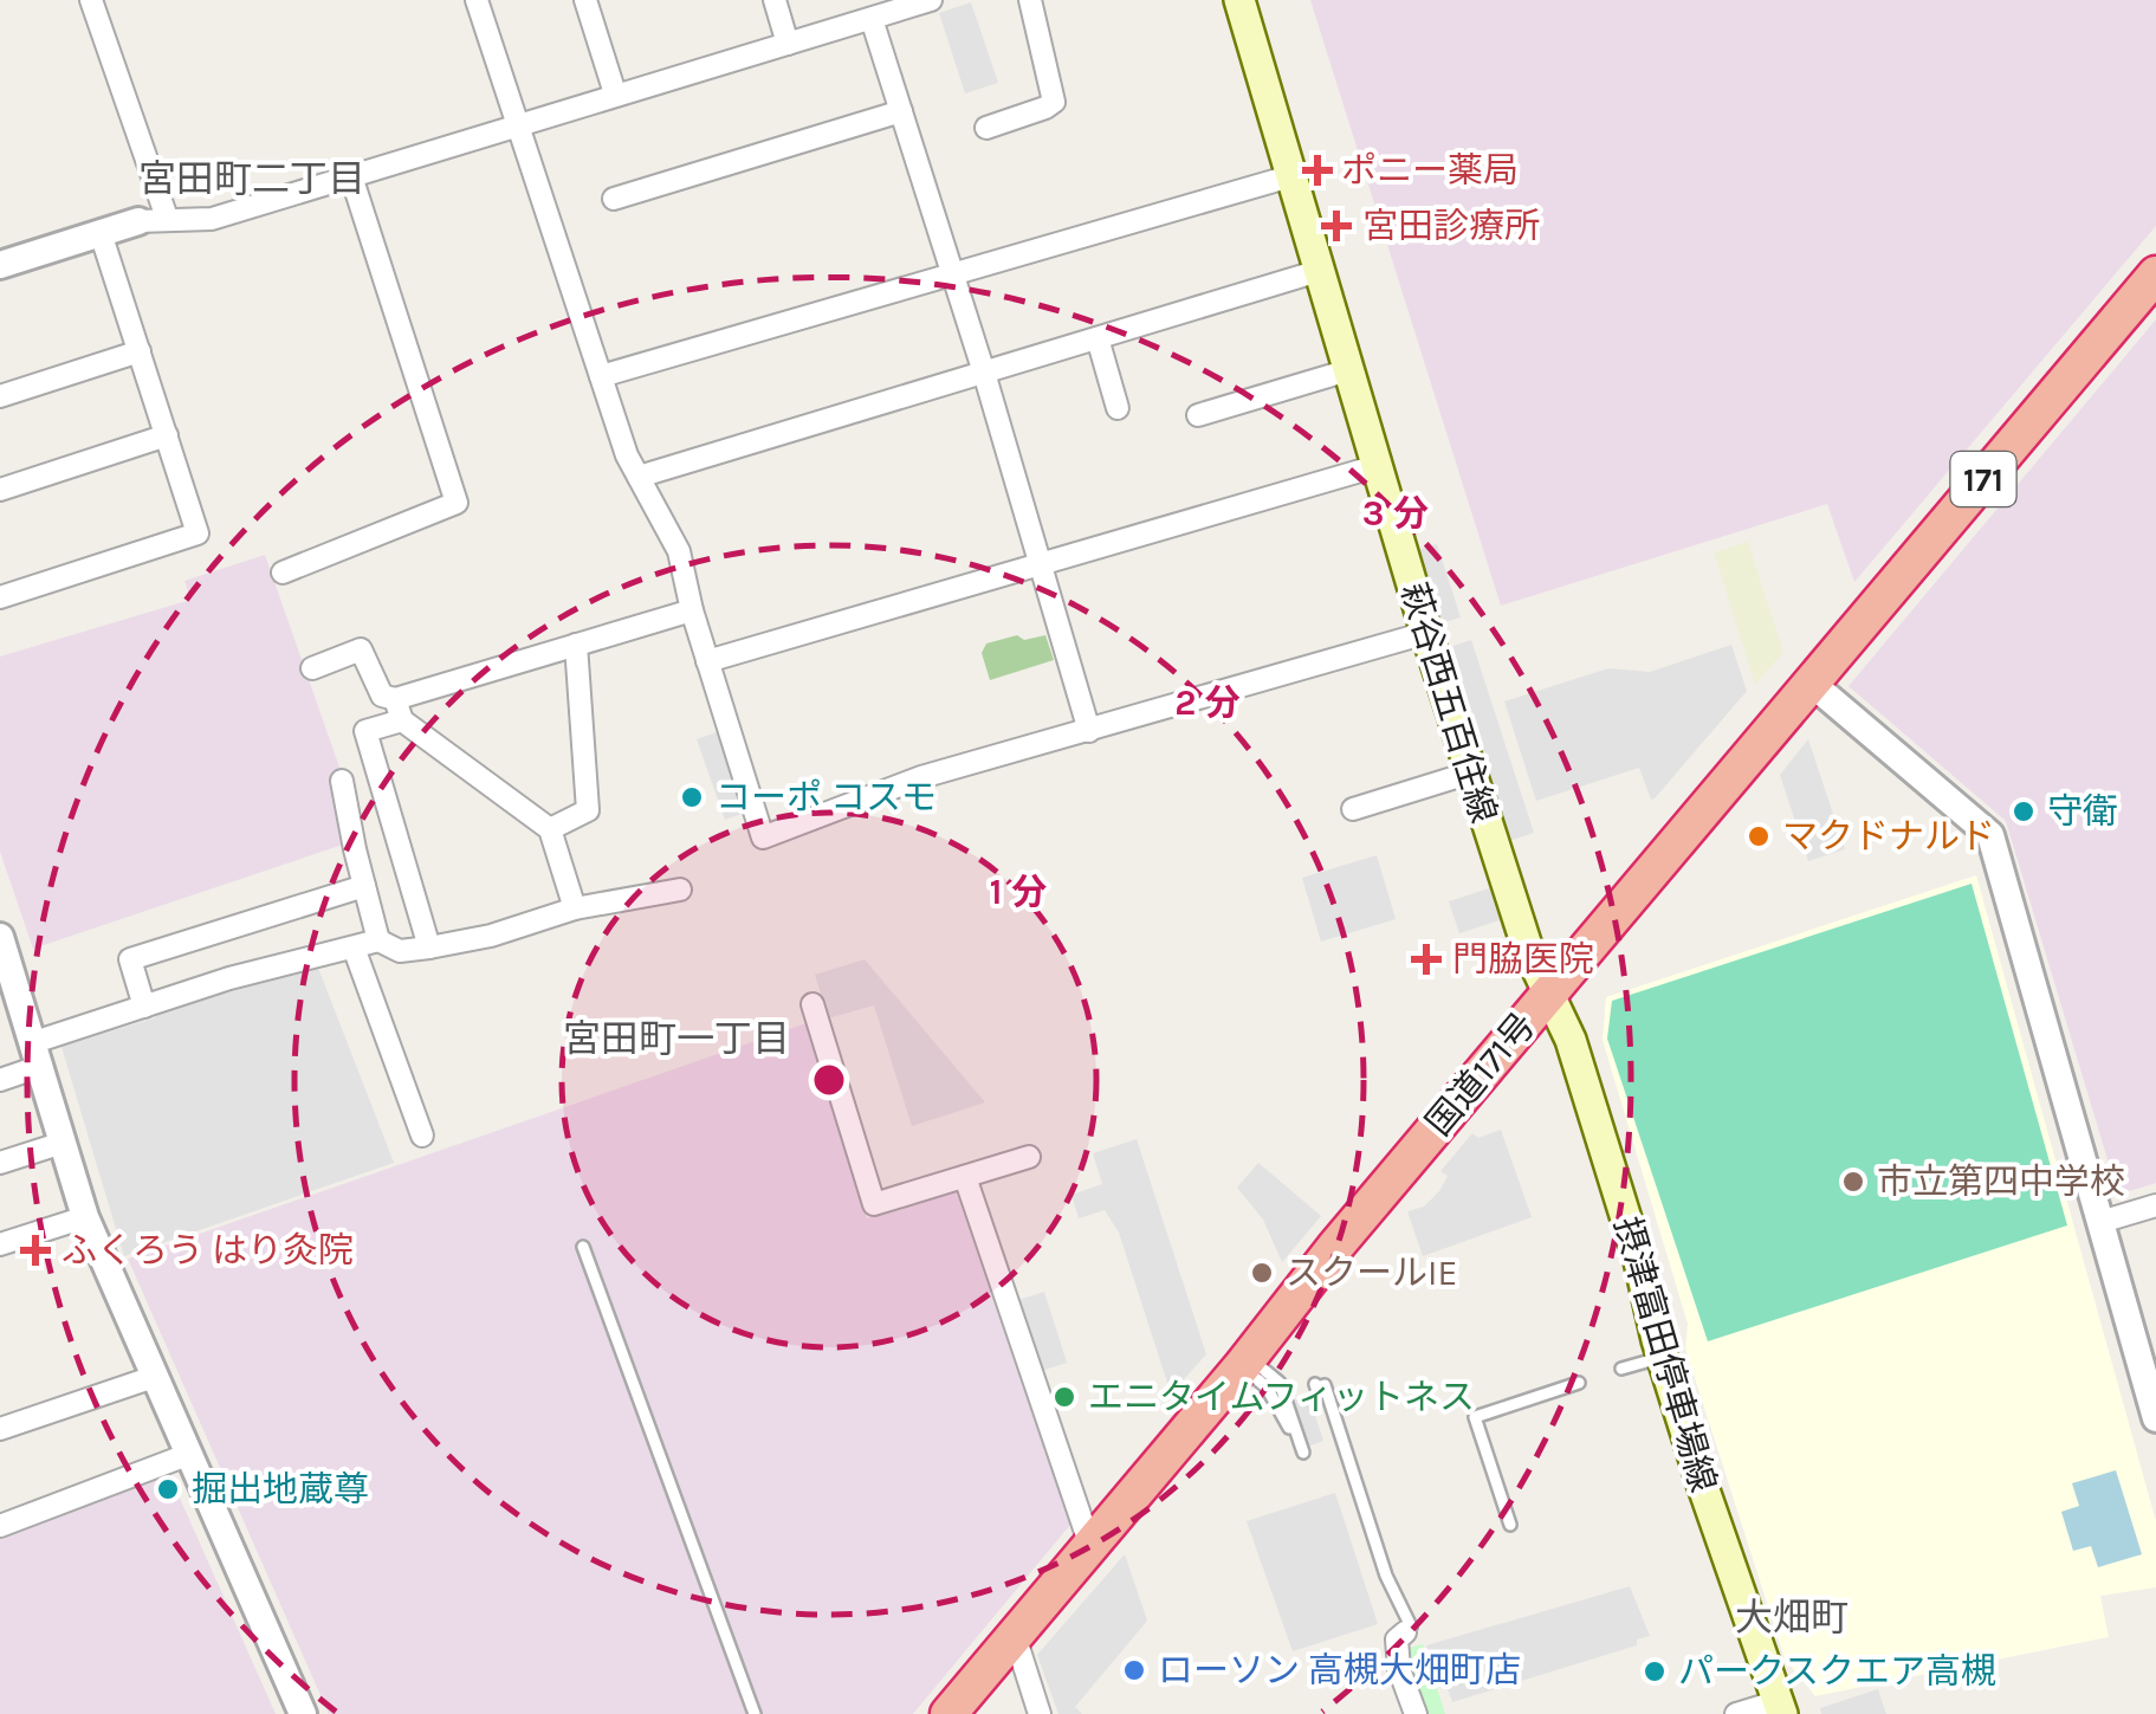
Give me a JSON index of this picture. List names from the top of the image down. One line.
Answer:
{"streets":{"highway":["171","国道171号"],"main road":["萩谷西五百住線","摂津富田停車場線"]},"crossings":[["萩谷西五百住線","国道171号"],["萩谷西五百住線","摂津富田停車場線"],["国道171号","摂津富田停車場線"]],"districts":["宮田町二丁目","宮田町一丁目","大畑町"],"places":{"health":["ポニー薬局","宮田診療所","門脇医院","ふくろう はり灸院"],"other":["コーポ コスモ","守衛","マクドナルド","市立第四中学校","スクールIE","エニタイムフィットネス","掘出地蔵尊","ローソン 高槻大畑町店","パークスクエア高槻"]},"rings":["3 分","2 分","1 分"]}
